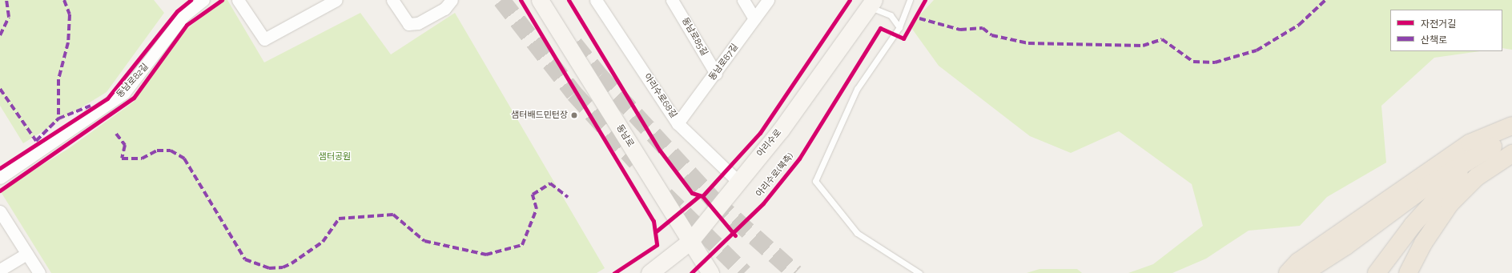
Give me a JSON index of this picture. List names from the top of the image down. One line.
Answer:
{"streets":{"main road":["동남로","아리수로"],"street":["동남로85길","동남로87길","동남로82길","아리수로68길"],"cycle path":["아리수로(북측)"]},"crossings":[["동남로85길","동남로87길"],["동남로87길","아리수로68길"],["아리수로68길","아리수로"],["동남로","아리수로"]],"parks":["샘터공원"],"places":["샘터배드민턴장"],"legend":["자전거길","산책로"]}
